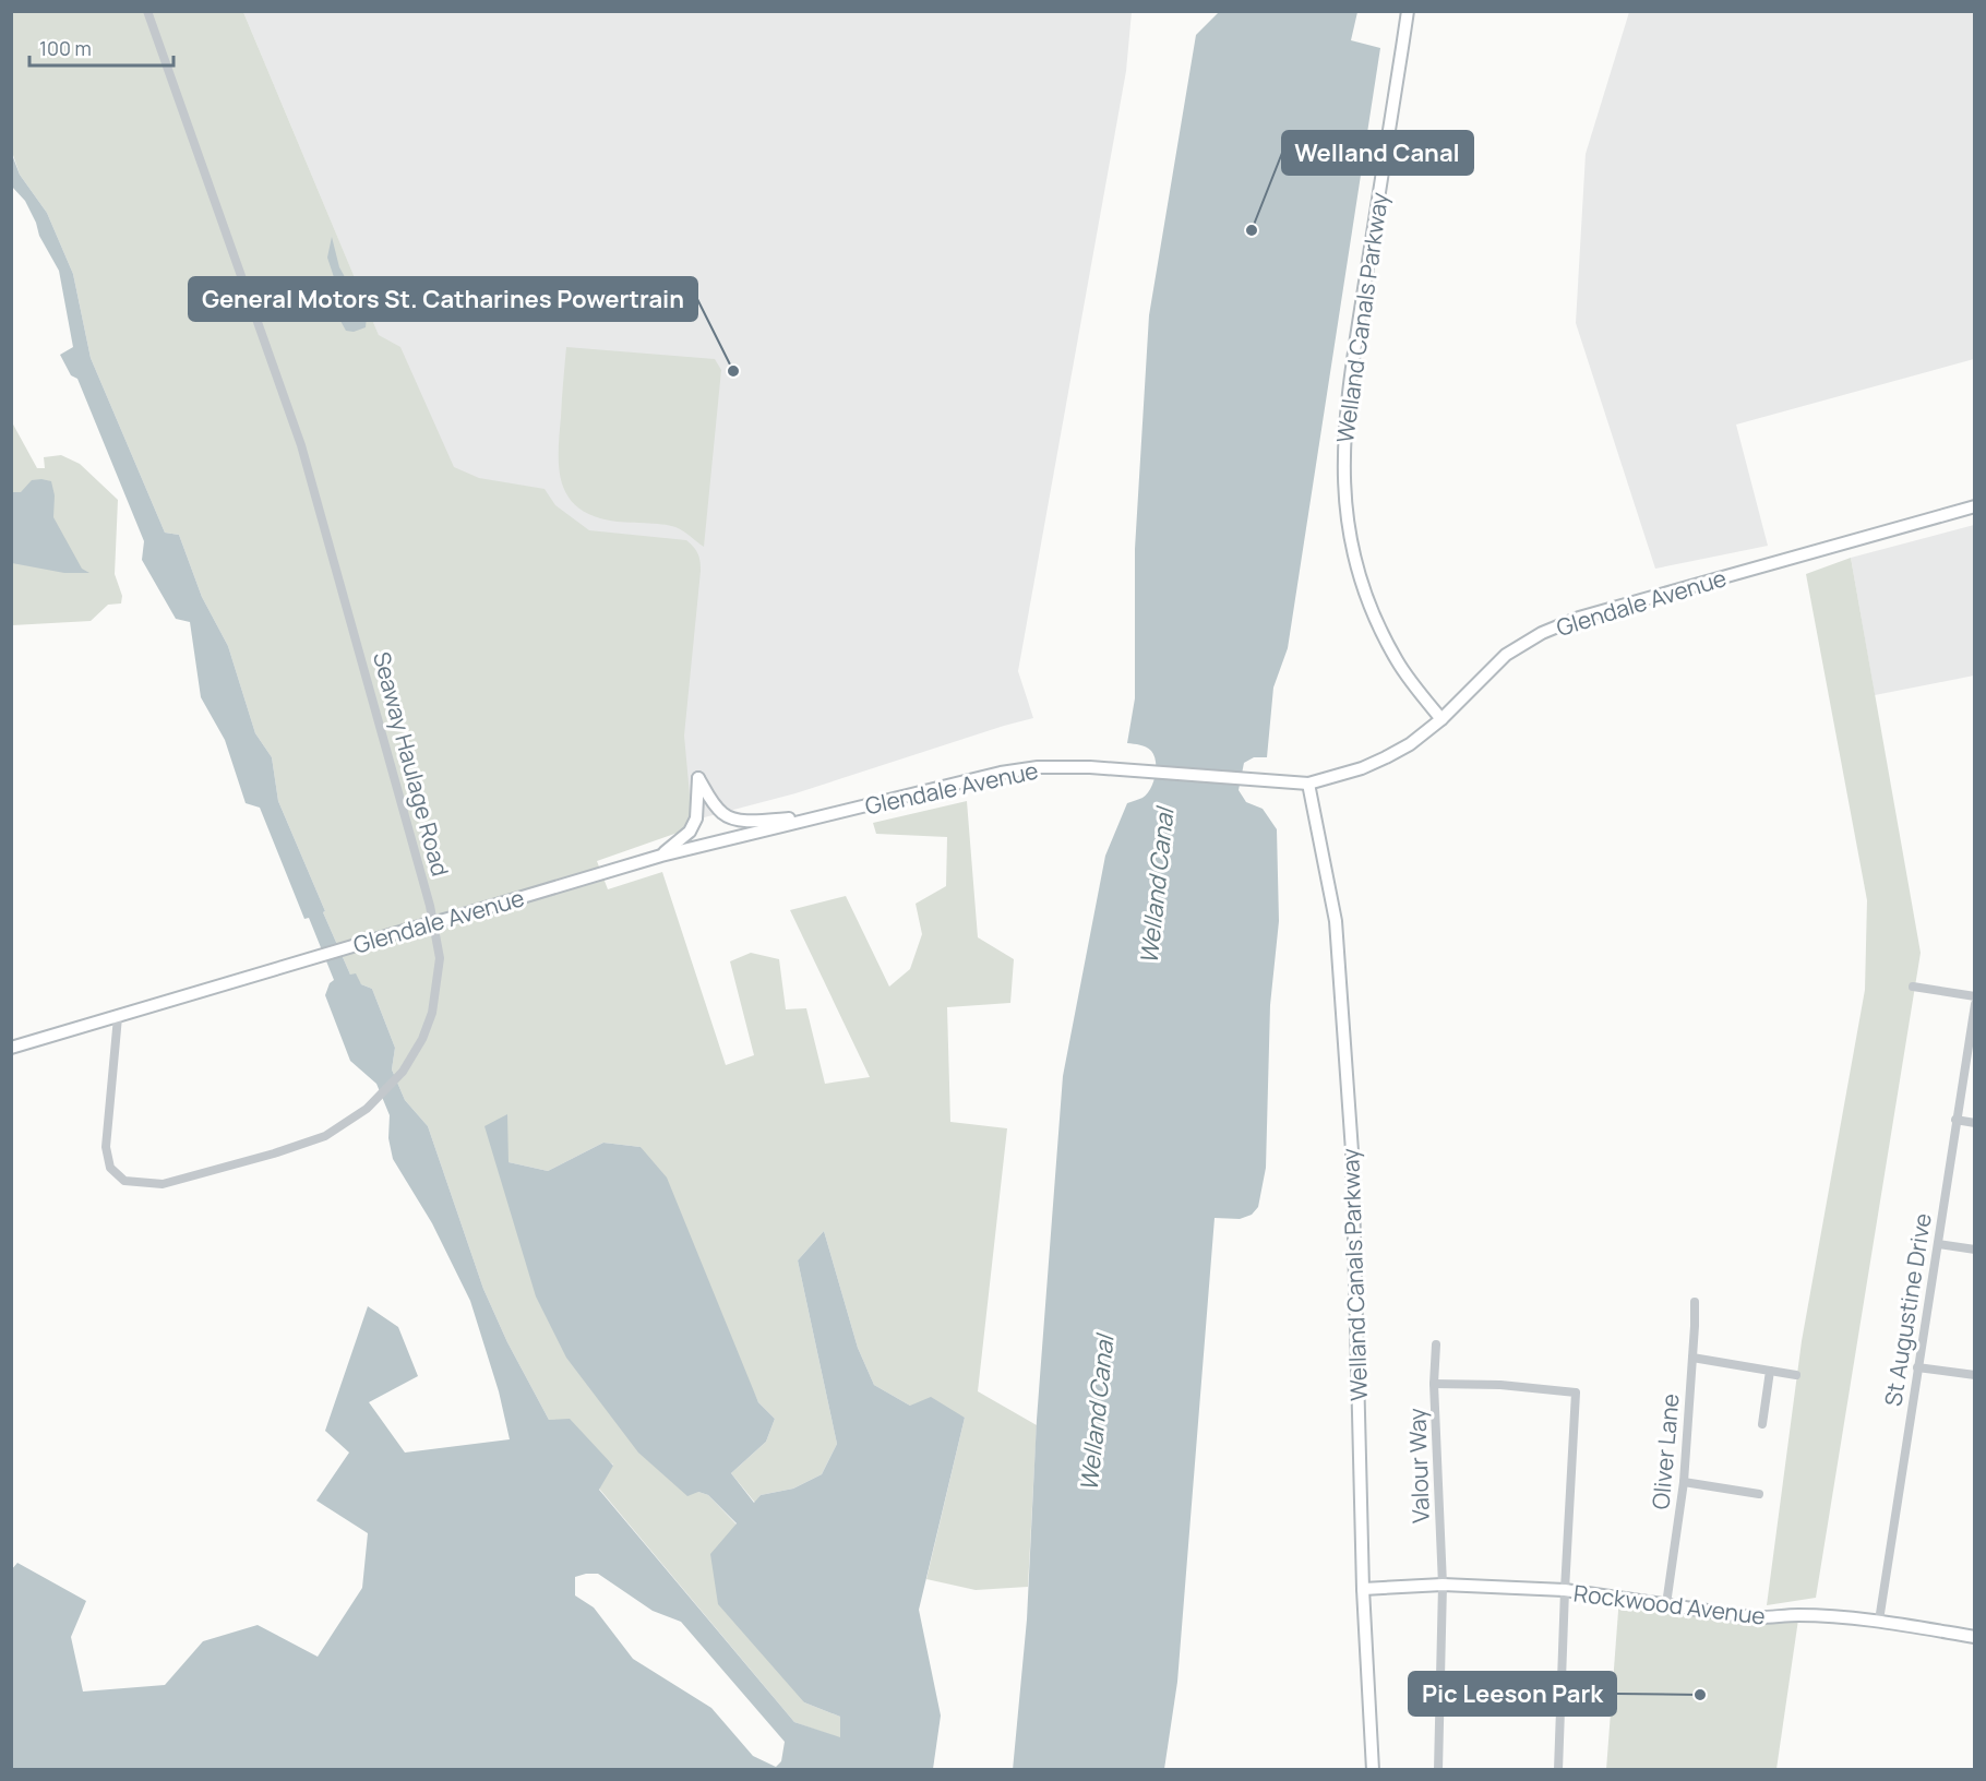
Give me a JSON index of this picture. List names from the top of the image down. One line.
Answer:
{"streets":{"main road":["Welland Canals Parkway","Glendale Avenue","Rockwood Avenue"],"street":["Seaway Haulage Road","St Augustine Drive","Oliver Lane","Valour Way"]},"crossings":[["Welland Canals Parkway","Glendale Avenue"],["Welland Canals Parkway","Rockwood Avenue"],["Glendale Avenue","Seaway Haulage Road"],["St Augustine Drive","Rockwood Avenue"],["Oliver Lane","Rockwood Avenue"],["Valour Way","Rockwood Avenue"]],"water":["Welland Canal"],"places":["Welland Canal","General Motors St. Catharines Powertrain","Pic Leeson Park"],"scale_bar":"100 m"}
